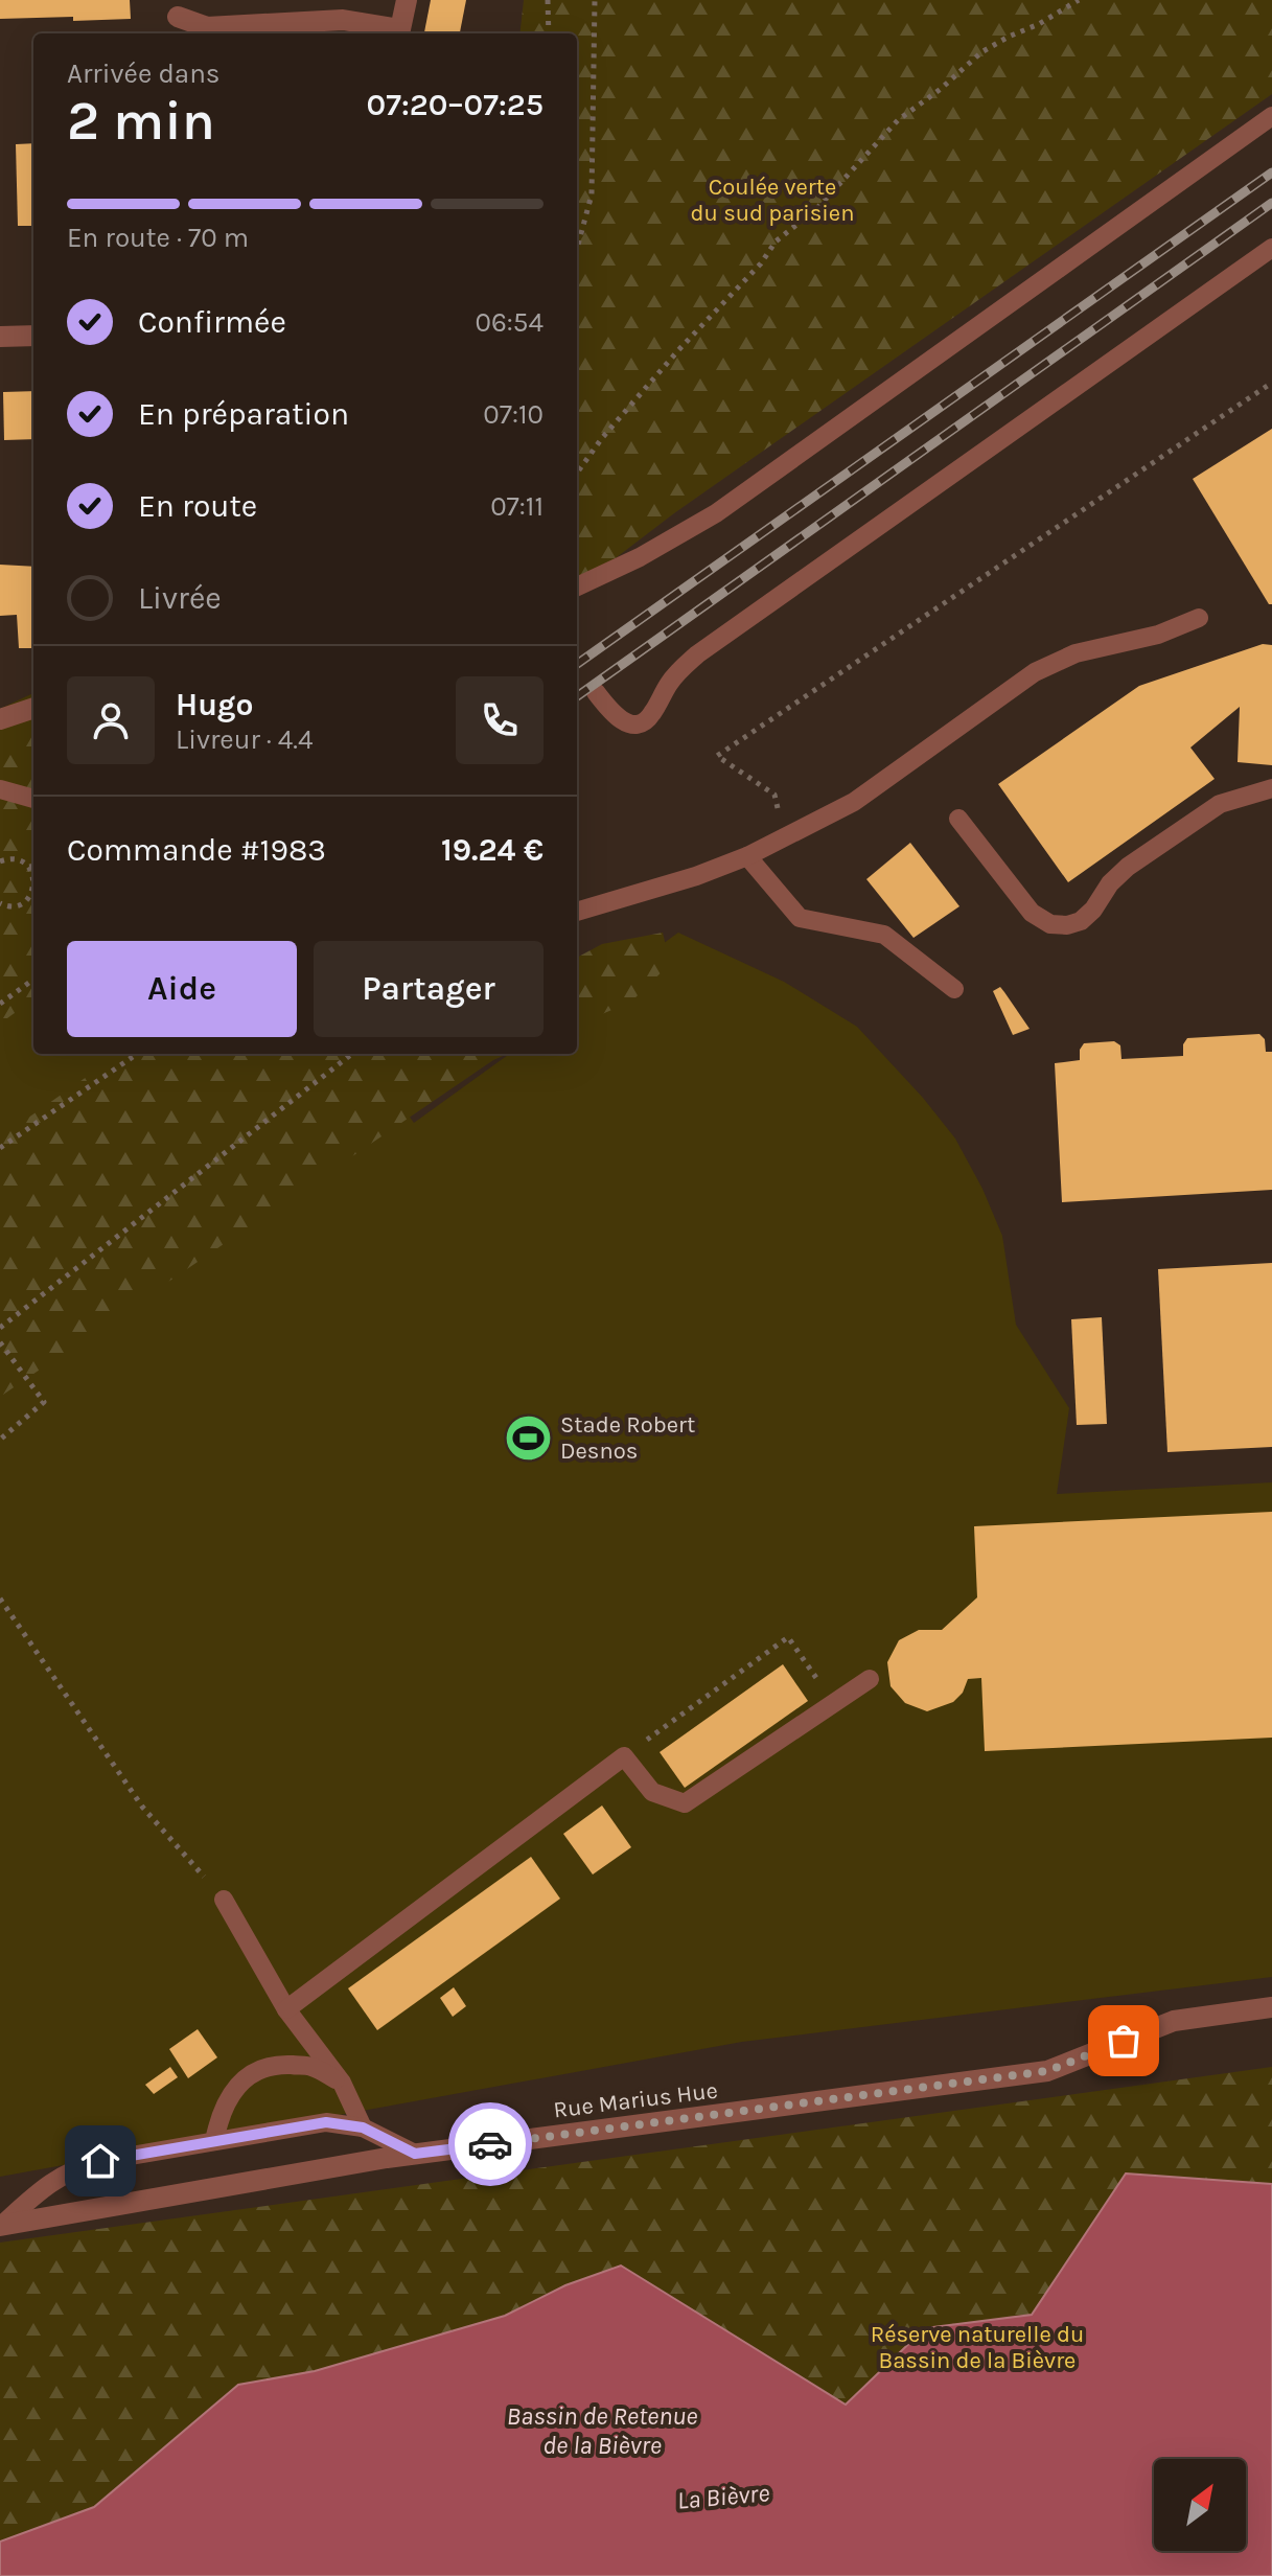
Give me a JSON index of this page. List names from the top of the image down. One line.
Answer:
{"streets":{"street":["Rue Marius Hue"]},"water":["Bassin de Retenue de la Bièvre","La Bièvre"],"parks":["Coulée verte du sud parisien","Réserve naturelle du Bassin de la Bièvre"],"places":{"sports":["Stade Robert Desnos"]},"north":"top right","page":{"heading":["2 min","Arrivée dans","07:20–07:25"],"panel":["Hugo","Livreur · 4.4","Commande #1983","19.24 €"],"bar":"En route · 70 m","list":[["Confirmée","06:54"],["En préparation","07:10"],["En route","07:11"],"Livrée"],"buttons":["Aide","Partager"]}}
